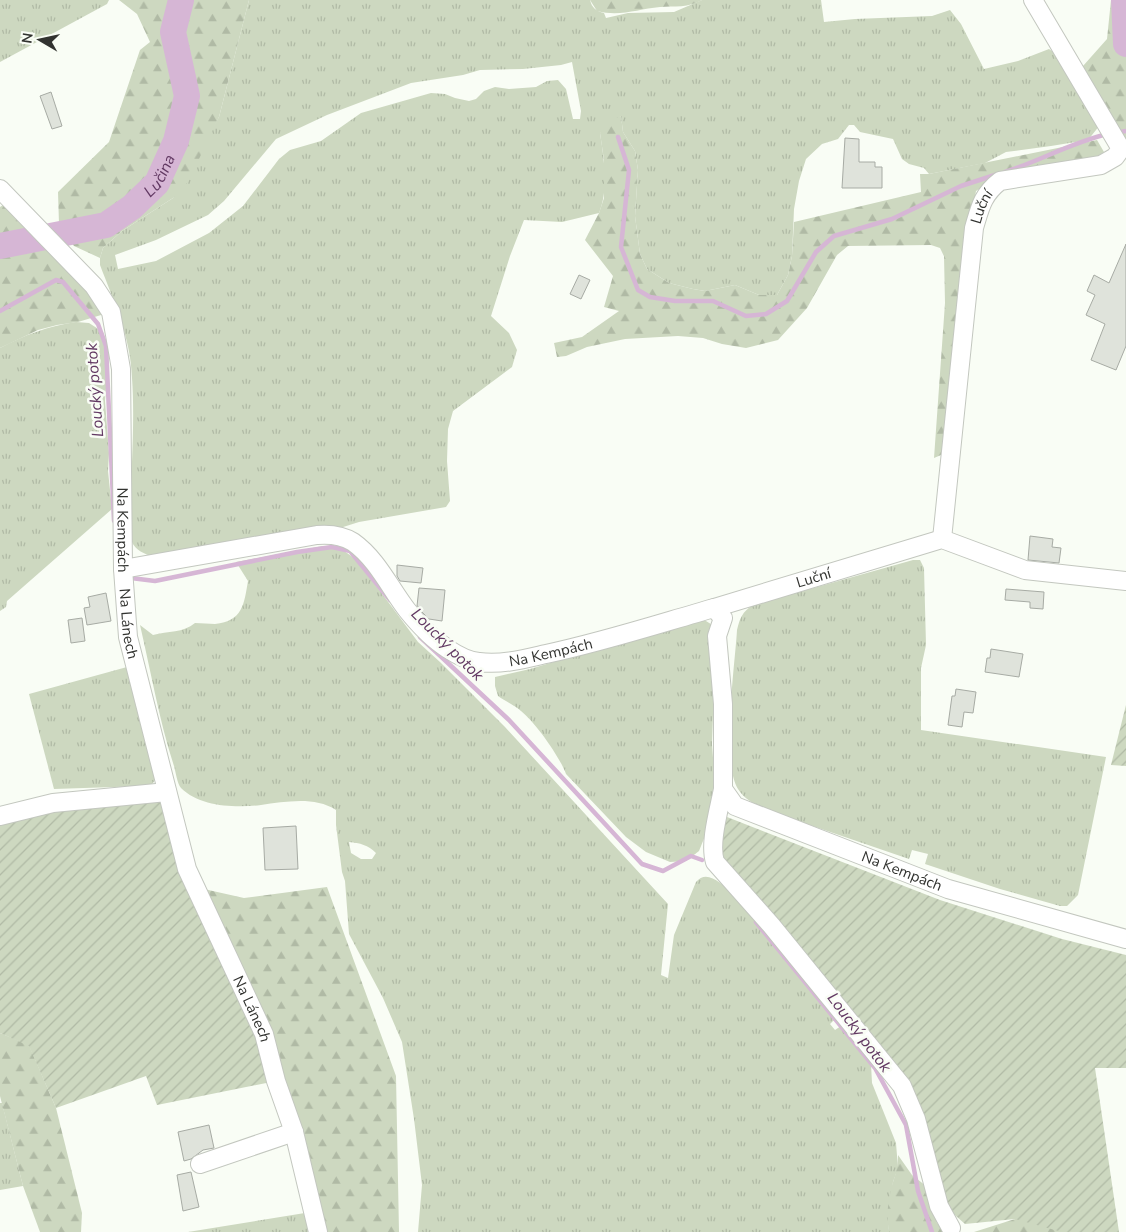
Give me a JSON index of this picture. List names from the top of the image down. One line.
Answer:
{"streets":{"street":["Luční","Na Kempách","Na Lánech"]},"crossings":[["Luční","Na Kempách"],["Na Kempách","Na Lánech"]],"water":["Lučina","Loucký potok"],"north":"left"}
